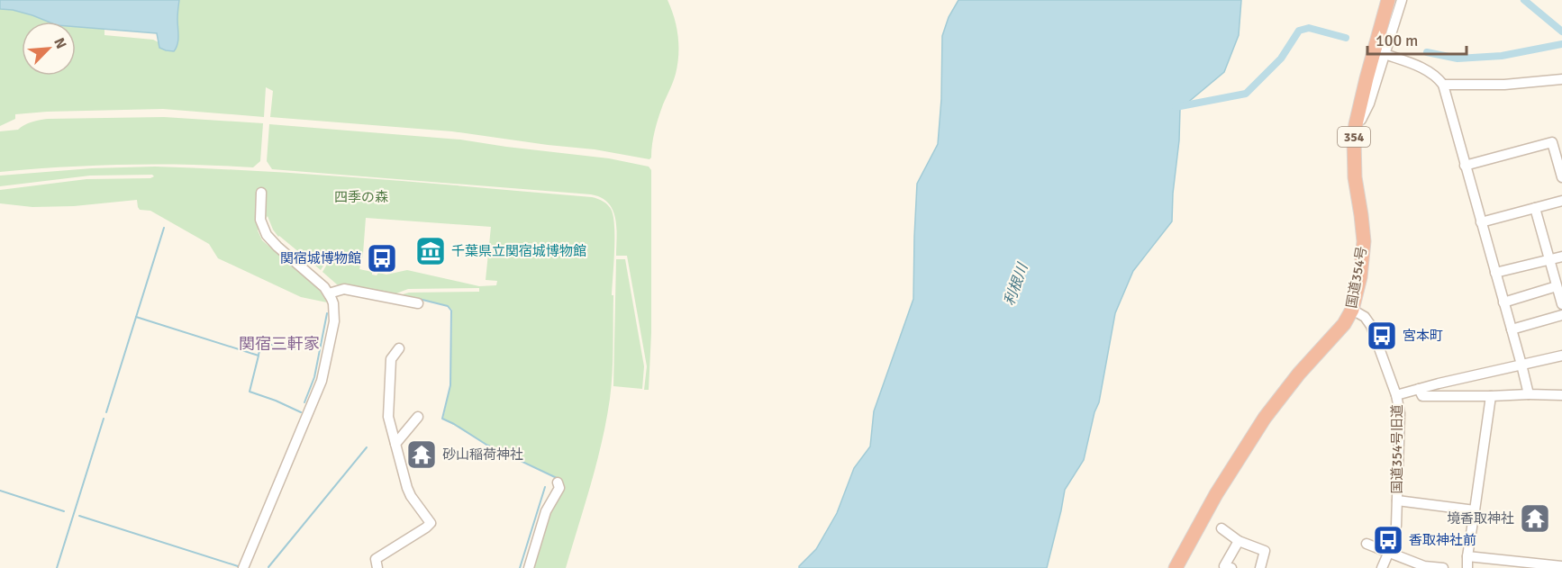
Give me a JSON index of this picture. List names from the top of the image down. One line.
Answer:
{"streets":{"highway":["354","国道354号"],"street":["国道354号旧道"]},"crossings":[["国道354号","国道354号旧道"]],"districts":["関宿三軒家"],"water":["利根川"],"parks":["四季の森"],"places":{"museum":["千葉県立関宿城博物館"],"bus stop":["関宿城博物館","宮本町","香取神社前"],"temple":["砂山稲荷神社","境香取神社"]},"scale_bar":"100 m","north":"top right"}
